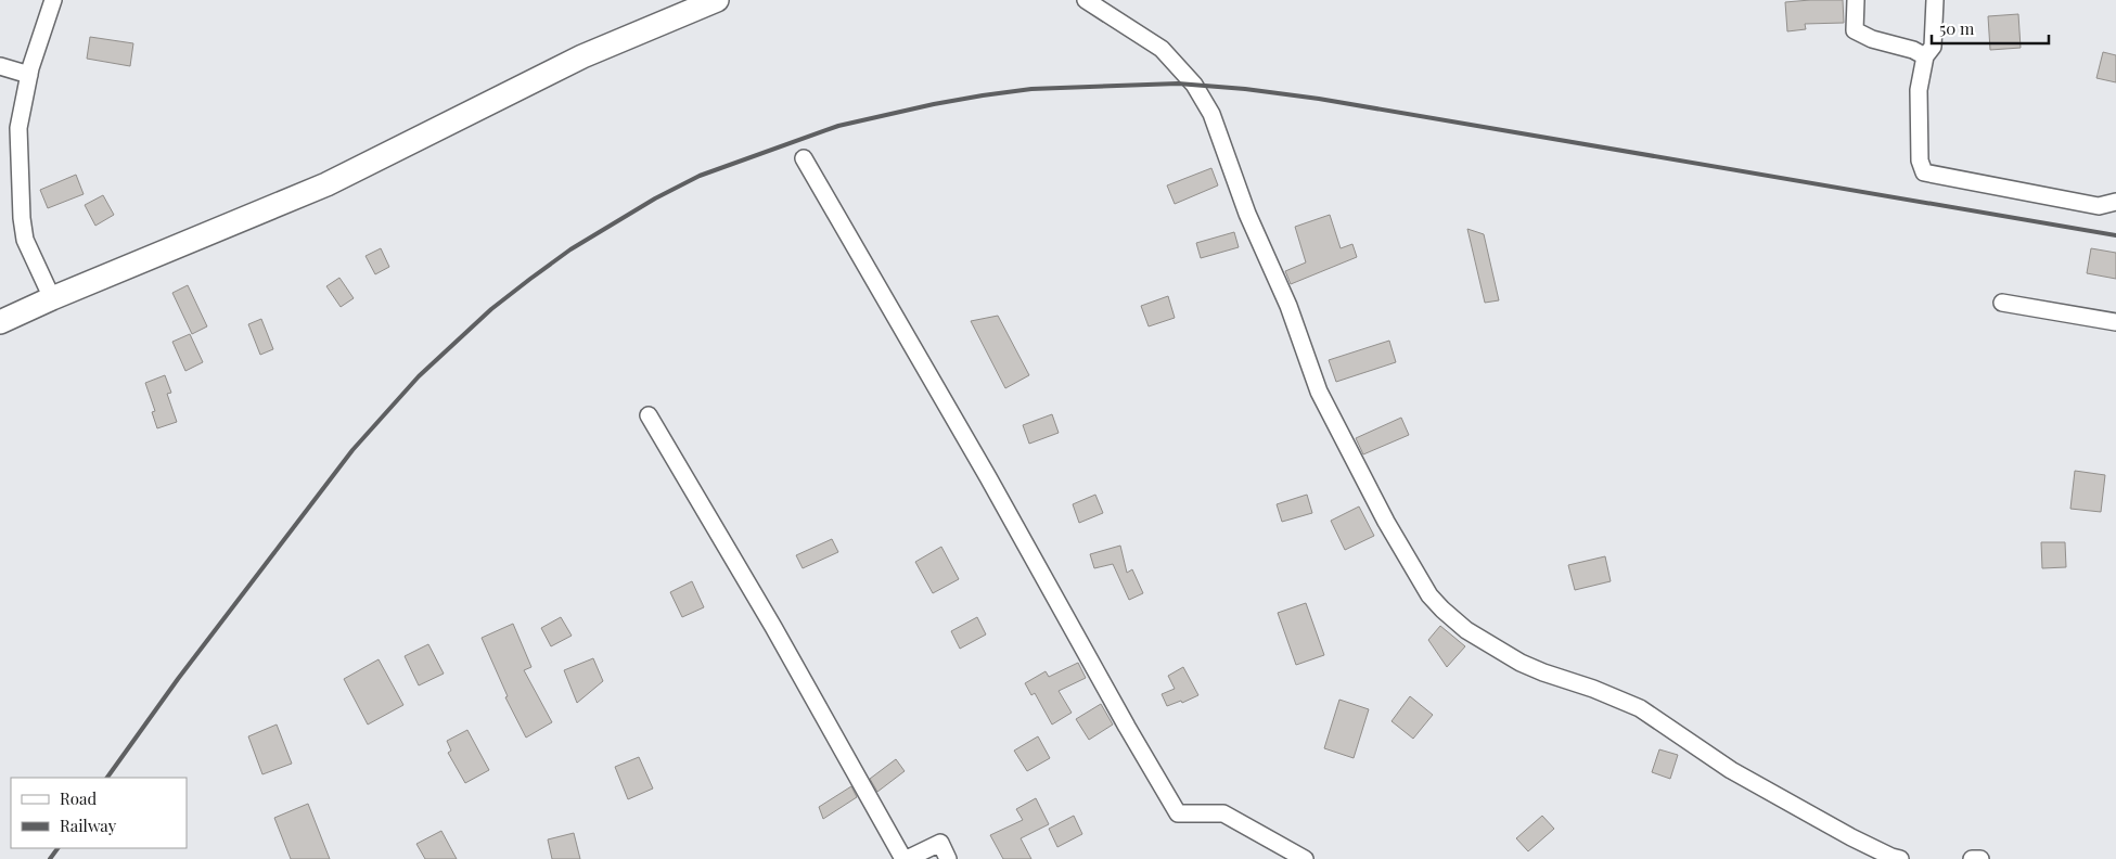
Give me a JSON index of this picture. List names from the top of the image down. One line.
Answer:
{"legend":["Road","Railway"],"scale_bar":"50 m"}
